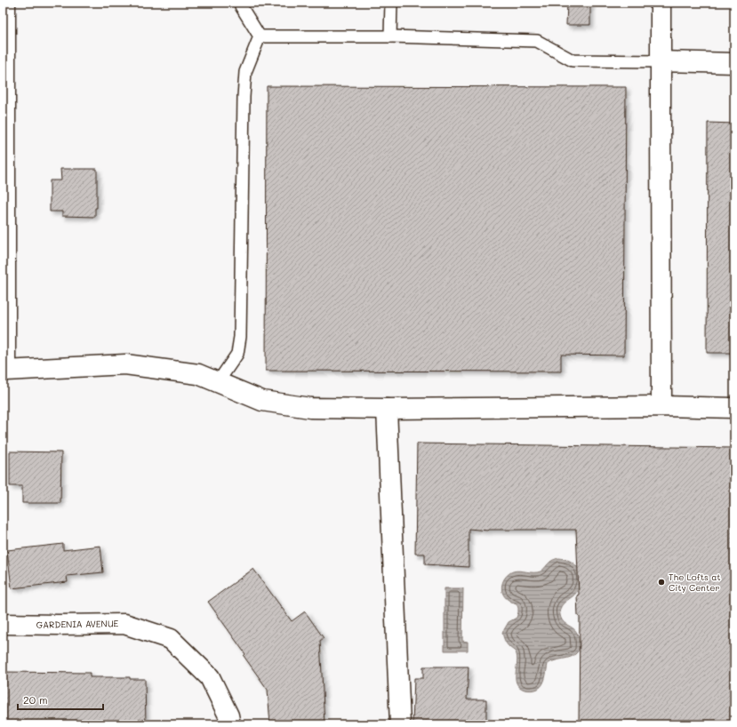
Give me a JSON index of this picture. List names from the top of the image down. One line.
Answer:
{"streets":{"street":["GARDENIA AVENUE"]},"places":["The Lofts at City Center"],"scale_bar":"20 m"}
